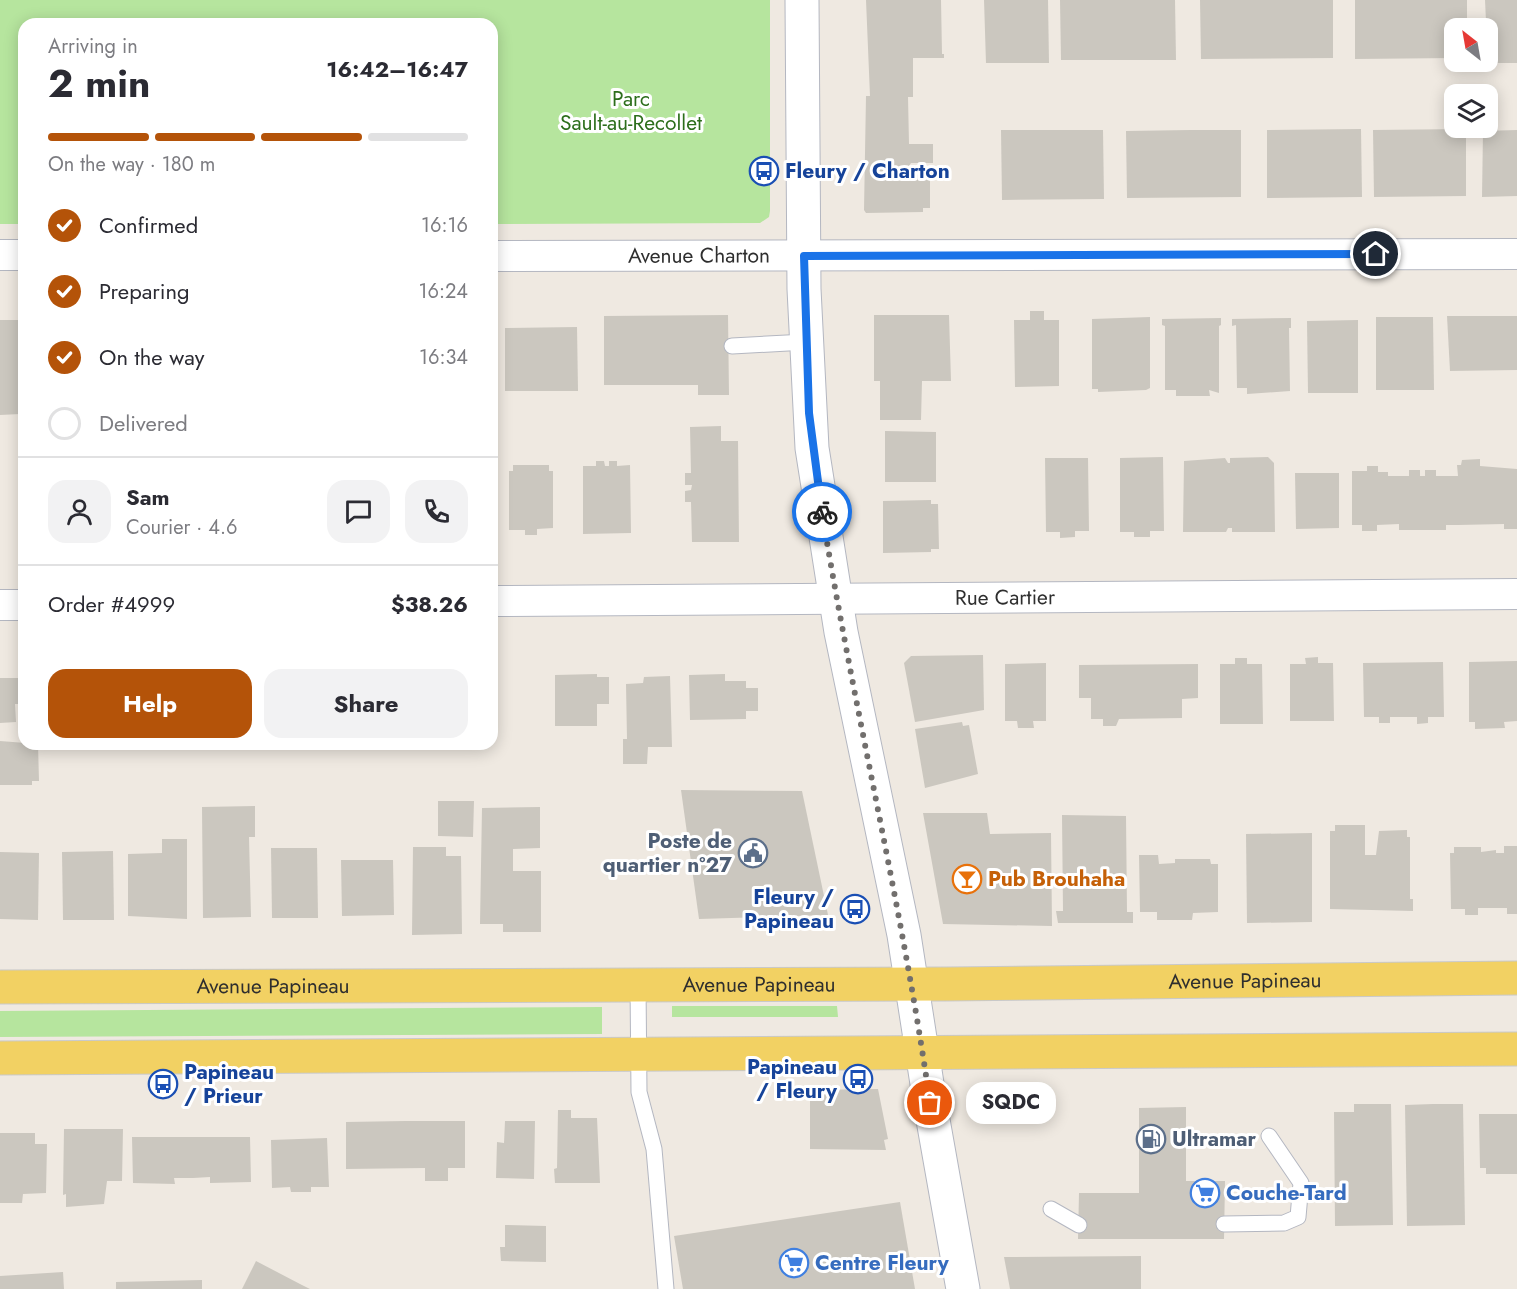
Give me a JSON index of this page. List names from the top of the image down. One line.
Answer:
{"streets":{"main road":["Avenue Papineau"],"street":["Avenue Charton","Rue Cartier"]},"parks":["Parc Sault-au-Recollet"],"places":{"bus stop":["Fleury / Charton","Fleury / Papineau","Papineau / Fleury","Papineau / Prieur"],"public building":["Poste de quartier n°27"],"bar":["Pub Brouhaha"],"other":["SQDC"],"fuel station":["Ultramar"],"supermarket":["Couche-Tard","Centre Fleury"]},"north":"top left","page":{"heading":["2 min","Arriving in","16:42–16:47"],"panel":["Sam","Courier · 4.6","Order #4999","$38.26"],"bar":"On the way · 180 m","list":[["Confirmed","16:16"],["Preparing","16:24"],["On the way","16:34"],"Delivered"],"buttons":["Help","Share"],"bubble":"SQDC"}}
